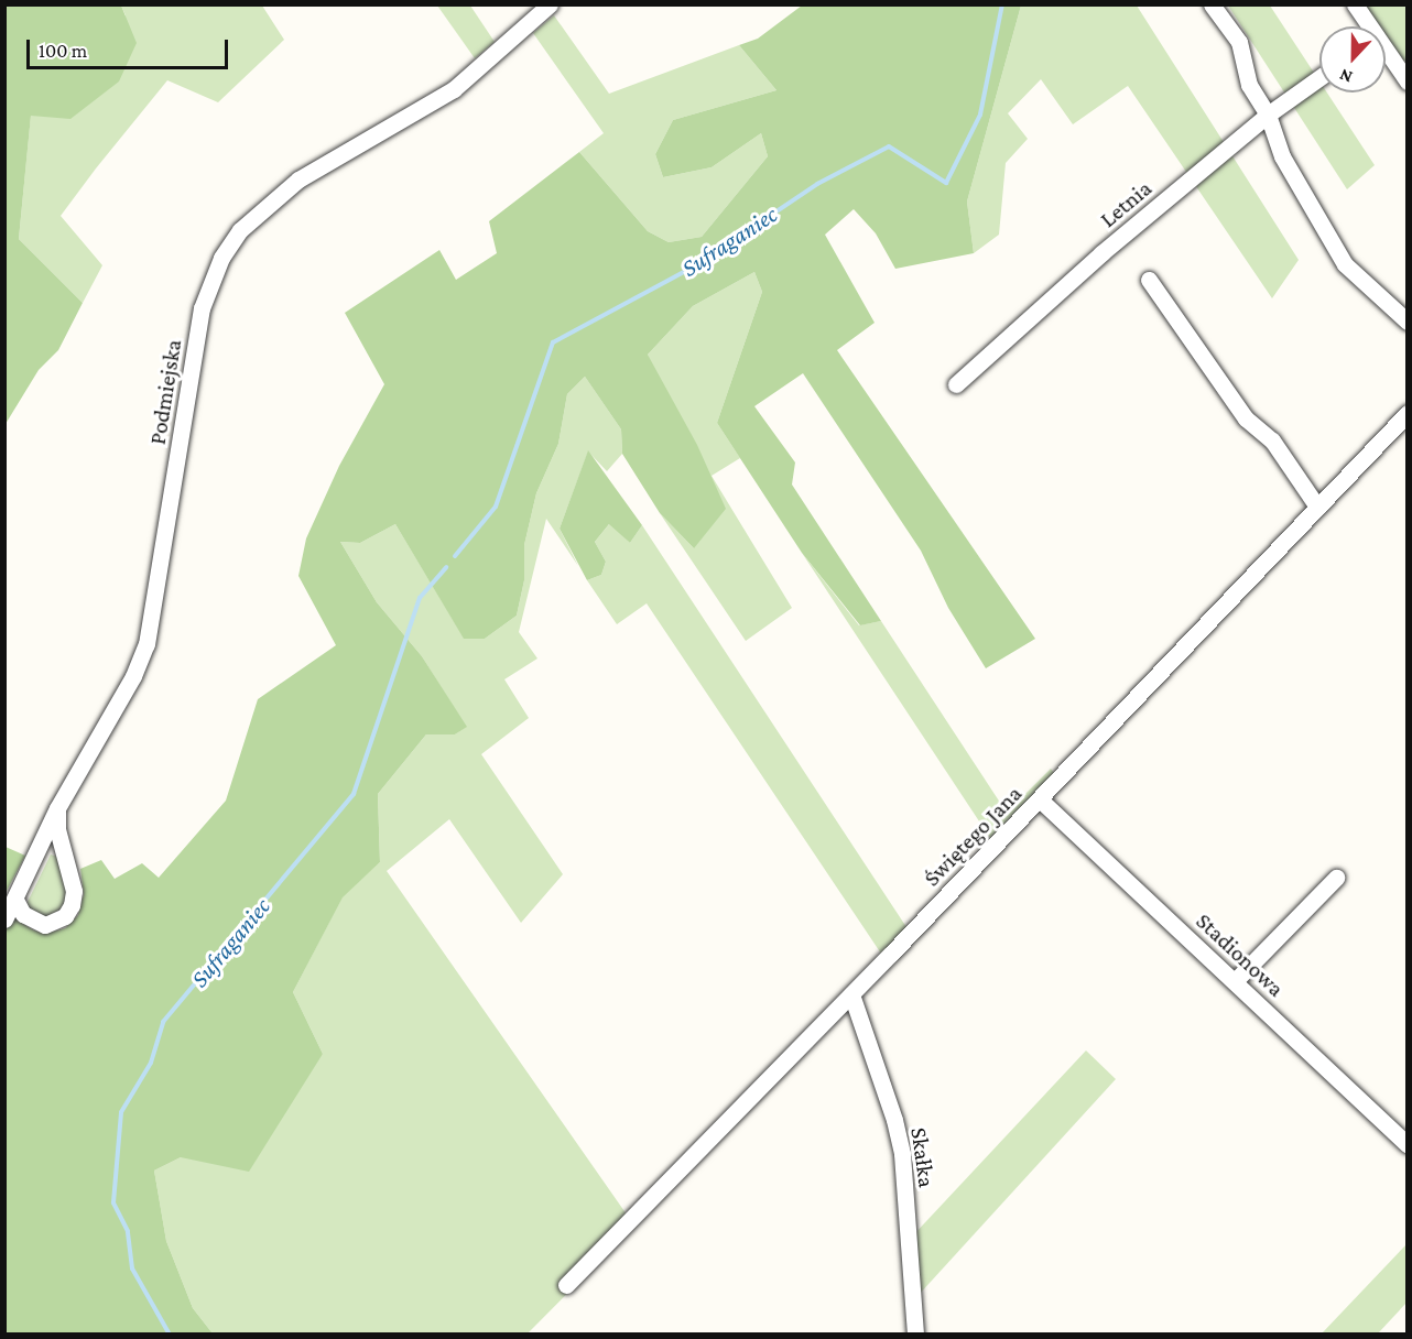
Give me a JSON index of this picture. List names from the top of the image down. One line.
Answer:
{"streets":{"street":["Letnia","Podmiejska","Świętego Jana","Stadionowa","Skałka"]},"crossings":[["Świętego Jana","Stadionowa"],["Świętego Jana","Skałka"]],"water":["Sufraganiec"],"scale_bar":"100 m","north":"bottom"}
